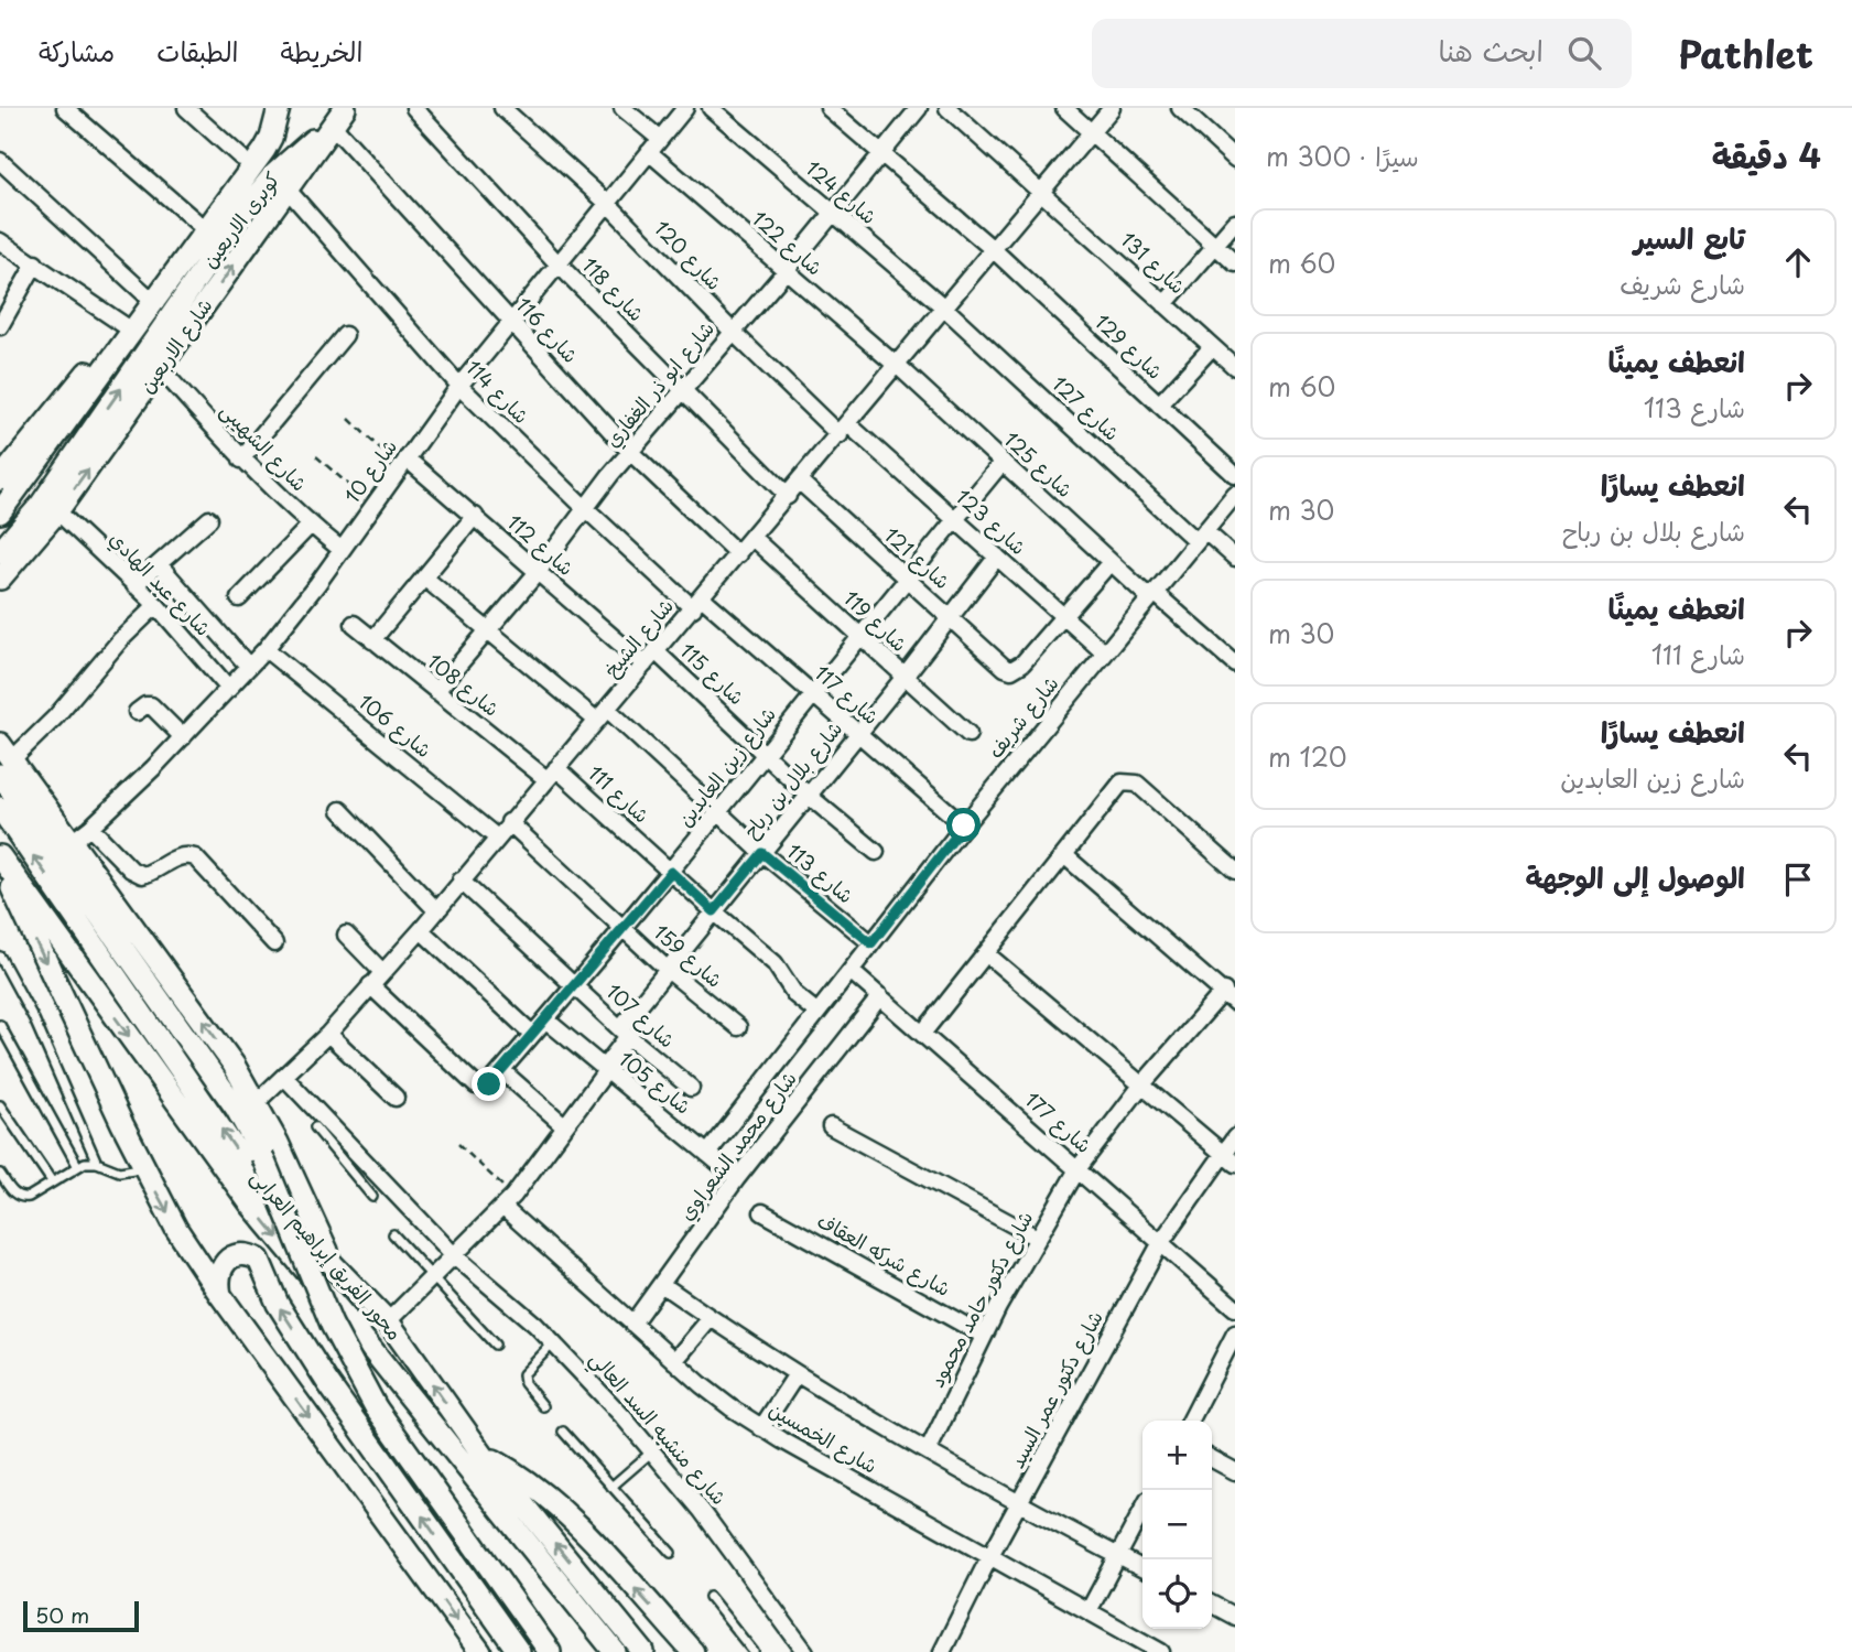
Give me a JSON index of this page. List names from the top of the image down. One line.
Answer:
{"streets":{"main road":["كوبرى الاربعين","شارع الاربعين","محور الفريق إبراهيم العرابى"],"street":["شارع 124","شارع 122","شارع 120","شارع 131","شارع 118","شارع 116","شارع 129","شارع ابو ذر الغفاري","شارع 114","شارع 127","شارع الشهيبى","شارع 125","شارع 10","شارع 123","شارع 112","شارع 121","شارع عبد الهادي","شارع 119","شارع الشيخ","شارع 115","شارع 108","شارع 117","شارع شريف","شارع 106","شارع زين العابدين","شارع بلال بن رباح","شارع 111","شارع 113","شارع 159","شارع 107","شارع 105","شارع 177","شارع محمد الشعراوي","شارع شركه العقاف","شارع دكتور حامد محمود","شارع دكتور عمر السيد","شارع منشيه السد العالي","شارع الخمسين"]},"crossings":[["شارع 124","شارع ابو ذر الغفاري"],["شارع 124","شارع 127"],["شارع 124","شارع الشيخ"],["كوبرى الاربعين","شارع 116"],["كوبرى الاربعين","شارع الاربعين"],["كوبرى الاربعين","شارع عبد الهادي"],["شارع 122","شارع ابو ذر الغفاري"],["شارع 122","شارع 125"],["شارع 122","شارع 10"],["شارع 122","شارع الشيخ"],["شارع 120","شارع ابو ذر الغفاري"],["شارع 120","شارع 10"],["شارع 120","شارع 123"],["شارع 120","شارع الشيخ"],["شارع 131","شارع الشيخ"],["شارع 118","شارع ابو ذر الغفاري"],["شارع 118","شارع 10"],["شارع 118","شارع الشيخ"],["شارع 116","شارع الاربعين"],["شارع 116","شارع ابو ذر الغفاري"],["شارع 116","شارع 10"],["شارع 116","شارع الشيخ"],["شارع الاربعين","شارع 114"],["شارع الاربعين","شارع الشهيبى"],["شارع الاربعين","شارع عبد الهادي"],["شارع 129","شارع ابو ذر الغفاري"],["شارع 129","شارع الشيخ"],["شارع ابو ذر الغفاري","شارع 114"],["شارع ابو ذر الغفاري","شارع 112"],["شارع ابو ذر الغفاري","شارع 108"],["شارع ابو ذر الغفاري","شارع 113"],["شارع 114","شارع 10"],["شارع 114","شارع الشيخ"],["شارع 114","شارع 117"],["شارع 127","شارع الشيخ"],["شارع 127","شارع شريف"],["شارع الشهيبى","شارع 10"],["شارع 125","شارع الشيخ"],["شارع 125","شارع شريف"],["شارع 125","شارع زين العابدين"],["شارع 10","شارع 112"],["شارع 10","شارع عبد الهادي"],["شارع 10","شارع 106"],["شارع 123","شارع 121"],["شارع 123","شارع الشيخ"],["شارع 123","شارع شريف"],["شارع 123","شارع زين العابدين"],["شارع 123","شارع بلال بن رباح"],["شارع 112","شارع الشيخ"],["شارع 121","شارع الشيخ"],["شارع 121","شارع زين العابدين"],["شارع 121","شارع بلال بن رباح"],["شارع 119","شارع الشيخ"],["شارع 119","شارع زين العابدين"],["شارع 119","شارع بلال بن رباح"],["شارع الشيخ","شارع 115"],["شارع الشيخ","شارع 108"],["شارع الشيخ","شارع 117"],["شارع الشيخ","شارع 106"],["شارع الشيخ","شارع زين العابدين"],["شارع الشيخ","شارع 111"],["شارع الشيخ","شارع 113"],["شارع الشيخ","شارع 159"],["شارع الشيخ","شارع 107"],["شارع الشيخ","شارع منشيه السد العالي"],["شارع 115","شارع زين العابدين"],["شارع 115","شارع بلال بن رباح"],["شارع 108","شارع 111"],["شارع 117","شارع شريف"],["شارع 117","شارع زين العابدين"],["شارع 117","شارع بلال بن رباح"],["شارع شريف","شارع 111"],["شارع شريف","شارع 113"],["شارع شريف","شارع 105"],["شارع شريف","شارع 177"],["شارع زين العابدين","شارع 111"],["شارع زين العابدين","شارع 113"],["شارع زين العابدين","شارع 159"],["شارع زين العابدين","شارع 107"],["شارع زين العابدين","شارع 105"],["شارع بلال بن رباح","شارع 111"],["شارع بلال بن رباح","شارع 113"],["شارع بلال بن رباح","شارع 159"],["شارع بلال بن رباح","شارع 107"],["شارع بلال بن رباح","شارع 105"],["شارع بلال بن رباح","محور الفريق إبراهيم العرابى"],["شارع بلال بن رباح","شارع منشيه السد العالي"],["شارع بلال بن رباح","شارع الخمسين"],["شارع 105","شارع محمد الشعراوي"],["شارع 177","شارع محمد الشعراوي"],["شارع 177","شارع دكتور حامد محمود"],["شارع 177","شارع دكتور عمر السيد"],["شارع محمد الشعراوي","شارع الخمسين"],["شارع شركه العقاف","شارع دكتور حامد محمود"],["شارع دكتور عمر السيد","شارع الخمسين"]],"scale_bar":"50 m","page":{"header":"Pathlet","search":"ابحث هنا","nav":["الخريطة","الطبقات","مشاركة"],"heading":["4 دقيقة","سيرًا · 300 m"],"list":[["تابع السير","شارع شريف","60 m"],["انعطف يمينًا","شارع 113","60 m"],["انعطف يسارًا","شارع بلال بن رباح","30 m"],["انعطف يمينًا","شارع 111","30 m"],["انعطف يسارًا","شارع زين العابدين","120 m"],"الوصول إلى الوجهة"],"map_buttons":["+","−"],"scale":"50 m"}}
